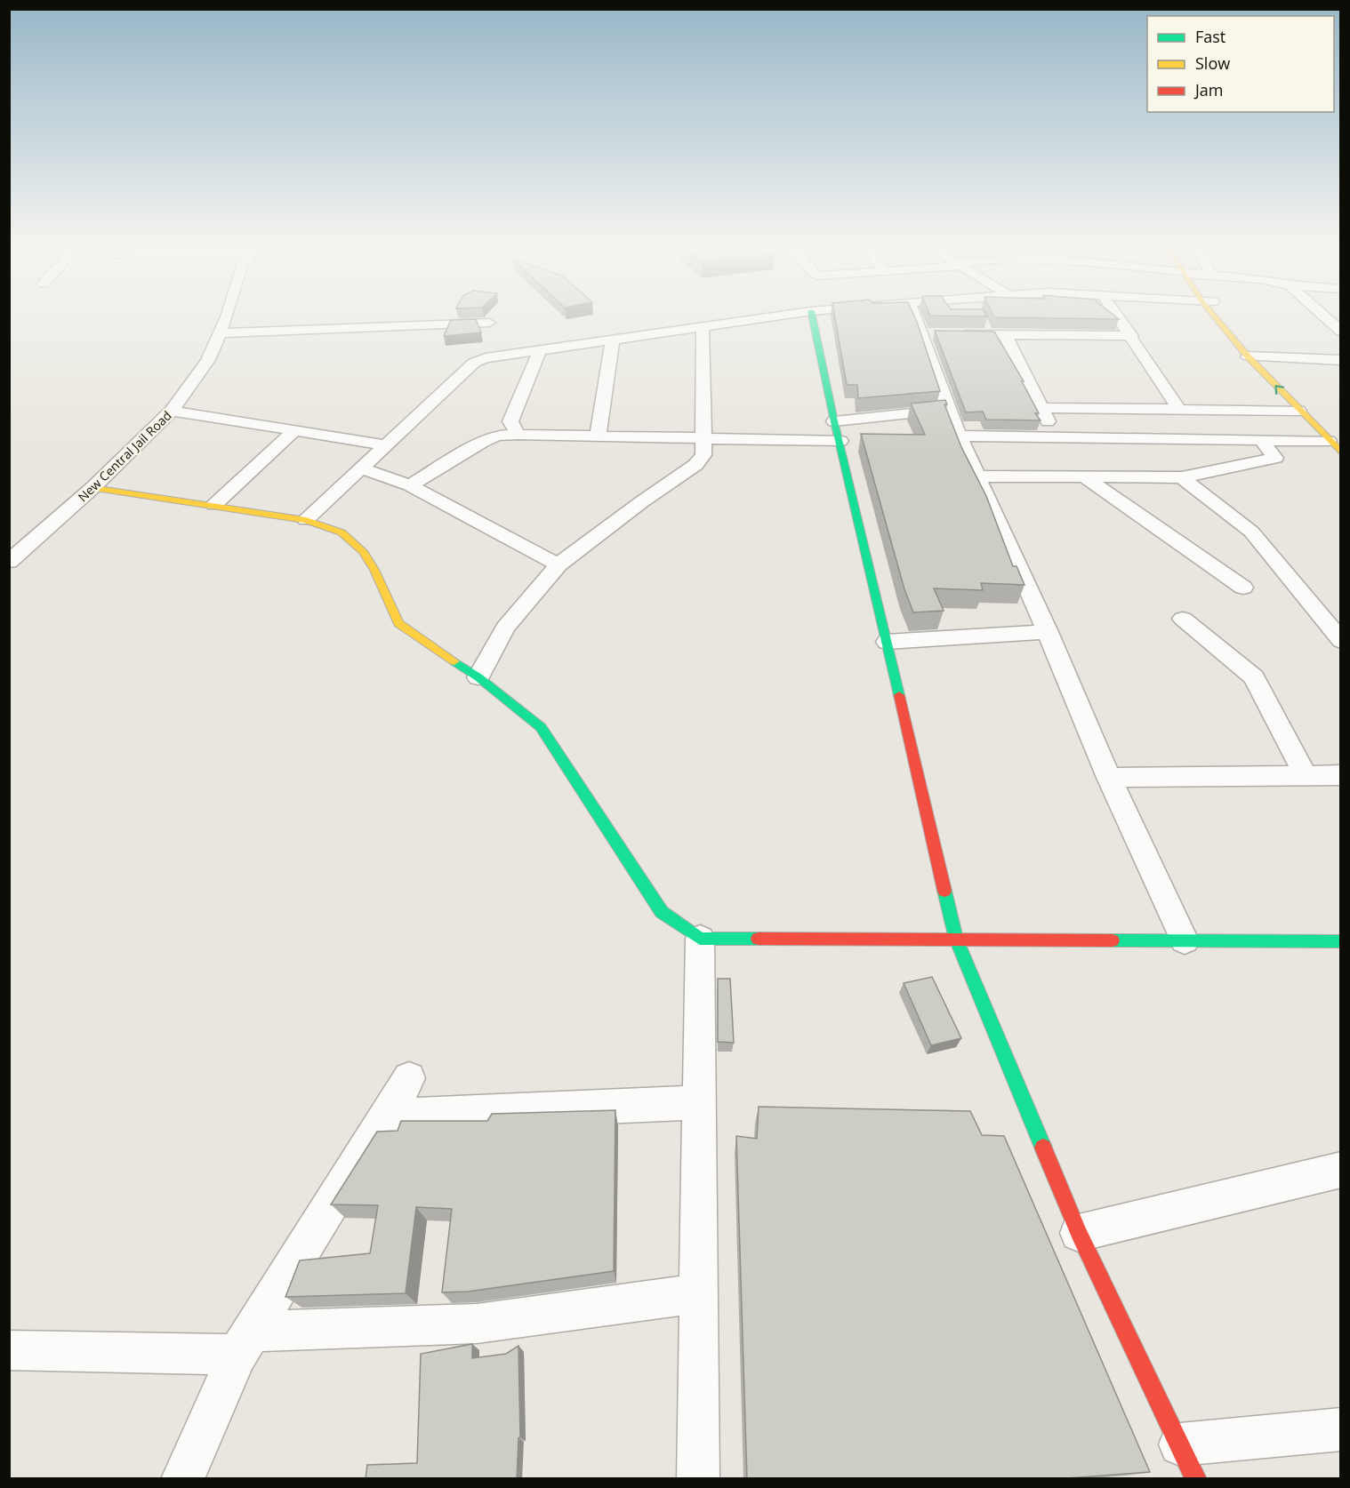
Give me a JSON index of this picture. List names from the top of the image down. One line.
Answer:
{"streets":{"street":["New Central Jail Road"]},"legend":["Fast","Slow","Jam"]}
